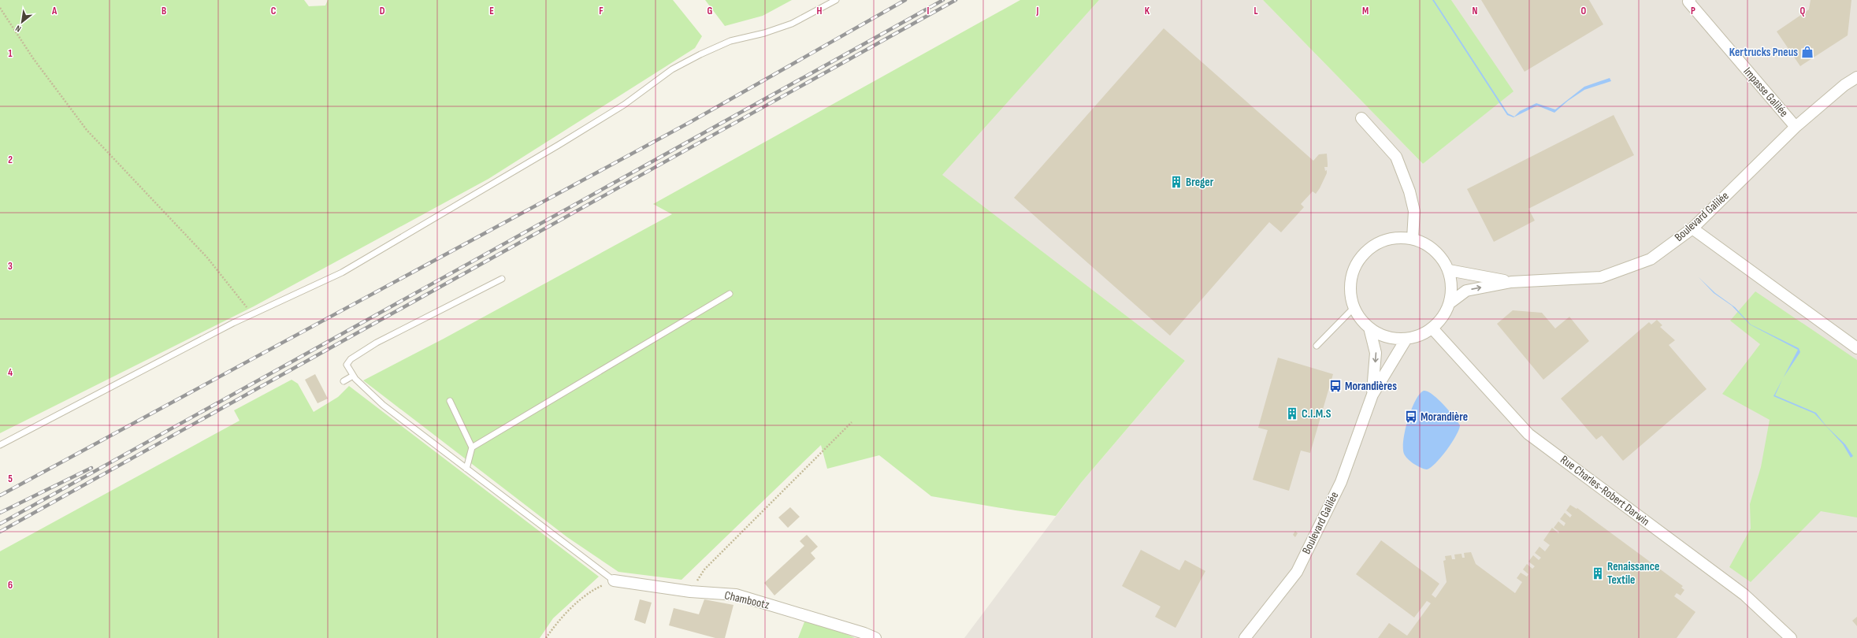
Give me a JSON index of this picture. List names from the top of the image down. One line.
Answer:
{"streets":{"street":["Impasse Galilée","Boulevard Galilée","Rue Charles-Robert Darwin","Chambootz"]},"crossings":[["Impasse Galilée","Boulevard Galilée"],["Boulevard Galilée","Rue Charles-Robert Darwin"]],"places":{"shop":["Kertrucks Pneus"],"building":["Breger","C.I.M.S","Renaissance Textile"],"bus stop":["Morandières","Morandière"]},"north":"bottom left","grid":{"columns":["A","B","C","D","E","F","G","H","I","J","K","L","M","N","O","P","Q"],"rows":["1","2","3","4","5","6"]}}
